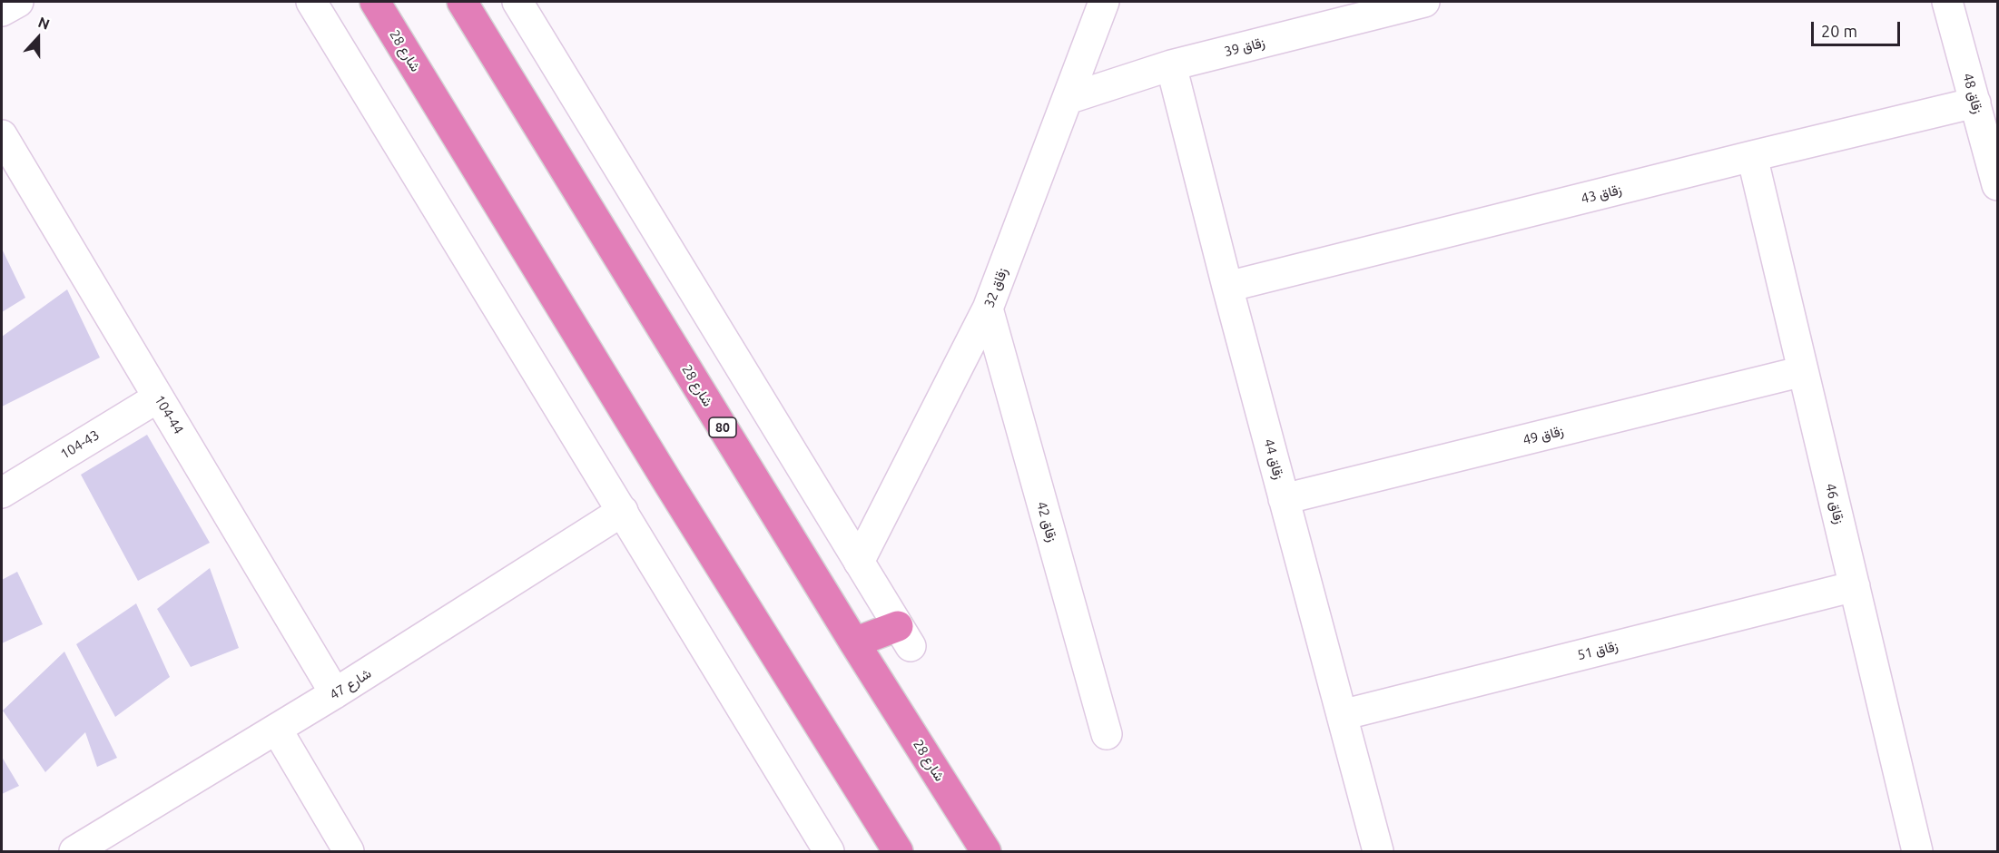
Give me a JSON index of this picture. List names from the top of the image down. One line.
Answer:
{"streets":{"highway":["شارع 28","80"],"street":["زقاق 39","زقاق 48","زقاق 43","زقاق 32","104-44","زقاق 49","104-43","زقاق 44","زقاق 46","زقاق 42","زقاق 51","شارع 47"]},"crossings":[["زقاق 39","زقاق 32"],["زقاق 39","زقاق 44"],["زقاق 48","زقاق 43"],["زقاق 43","زقاق 44"],["زقاق 43","زقاق 46"],["زقاق 32","زقاق 42"],["104-44","104-43"],["104-44","شارع 47"],["زقاق 49","زقاق 44"],["زقاق 49","زقاق 46"],["زقاق 44","زقاق 51"],["زقاق 46","زقاق 51"]],"scale_bar":"20 m","north":"top"}
